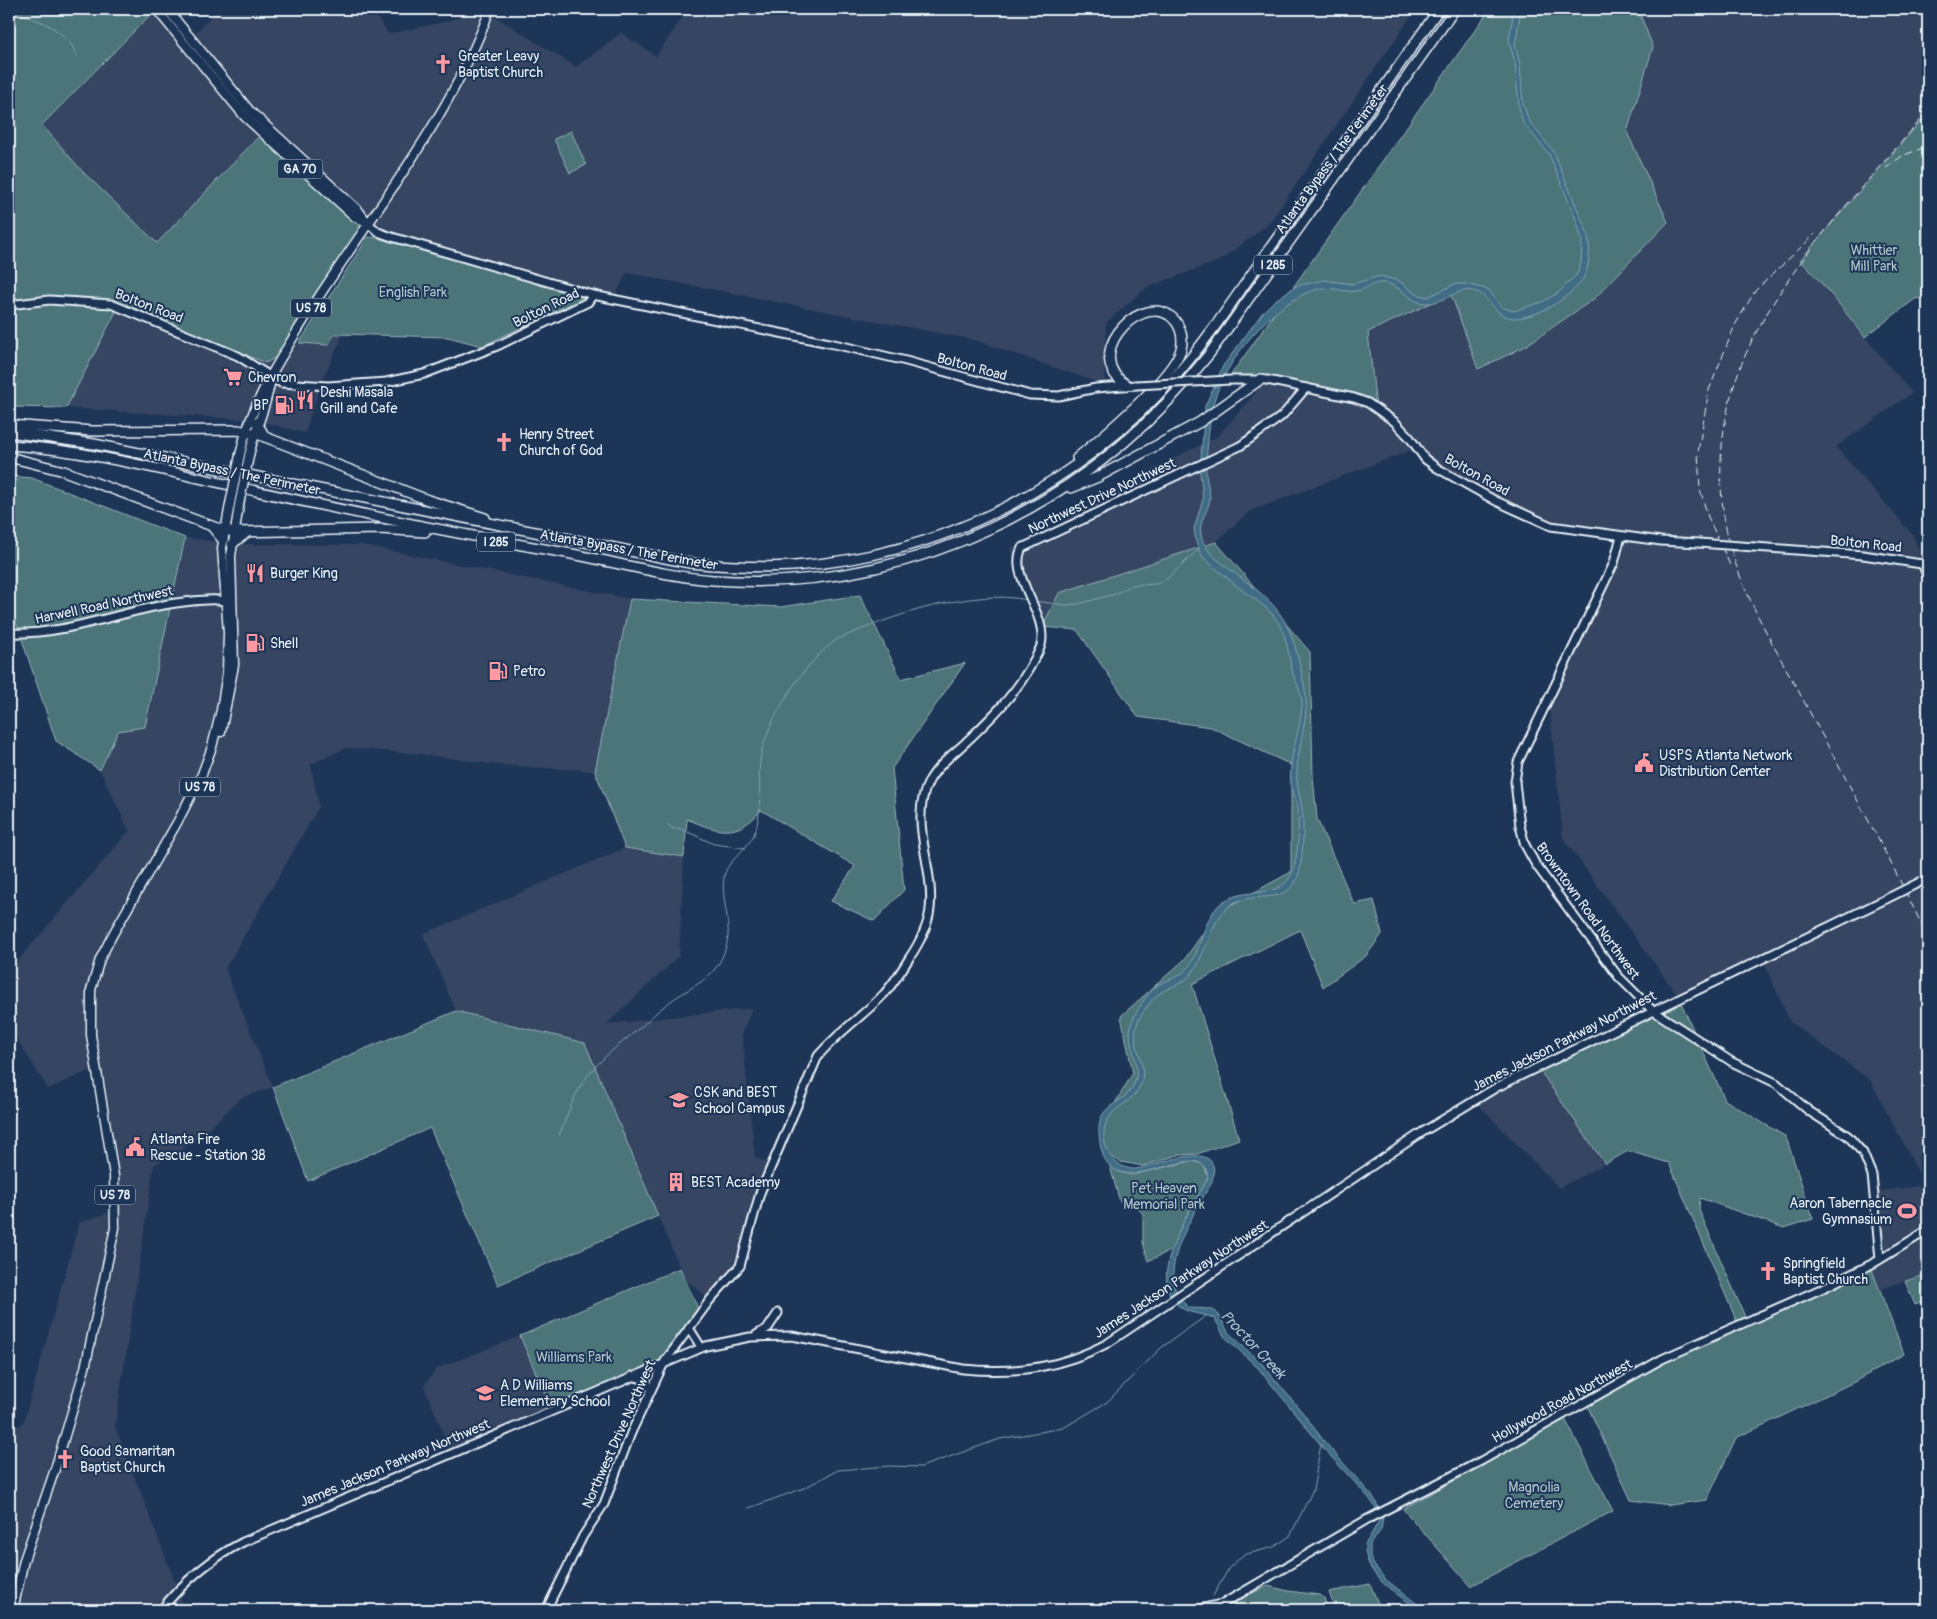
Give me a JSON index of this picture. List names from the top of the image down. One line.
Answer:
{"streets":{"highway":["Atlanta Bypass / The Perimeter","I 285"],"main road":["GA 70","US 78"],"street":["Bolton Road","Northwest Drive Northwest","Harwell Road Northwest","Browntown Road Northwest","James Jackson Parkway Northwest","Hollywood Road Northwest"]},"crossings":[["GA 70","US 78"],["Bolton Road","US 78"],["Bolton Road","Northwest Drive Northwest"],["Bolton Road","Browntown Road Northwest"],["US 78","Harwell Road Northwest"],["Northwest Drive Northwest","James Jackson Parkway Northwest"],["Browntown Road Northwest","James Jackson Parkway Northwest"],["Browntown Road Northwest","Hollywood Road Northwest"]],"water":["Proctor Creek"],"parks":["Whittier Mill Park","English Park","Pet Heaven Memorial Park","Williams Park","Magnolia Cemetery"],"places":{"church":["Greater Leavy Baptist Church","Henry Street Church of God","Springfield Baptist Church","Good Samaritan Baptist Church"],"supermarket":["Chevron"],"restaurant":["Deshi Masala Grill and Cafe","Burger King"],"fuel station":["BP","Shell","Petro"],"public building":["USPS Atlanta Network Distribution Center","Atlanta Fire Rescue - Station 38"],"school or university":["CSK and BEST School Campus","A D Williams Elementary School"],"building":["BEST Academy"],"sports":["Aaron Tabernacle Gymnasium"]}}
